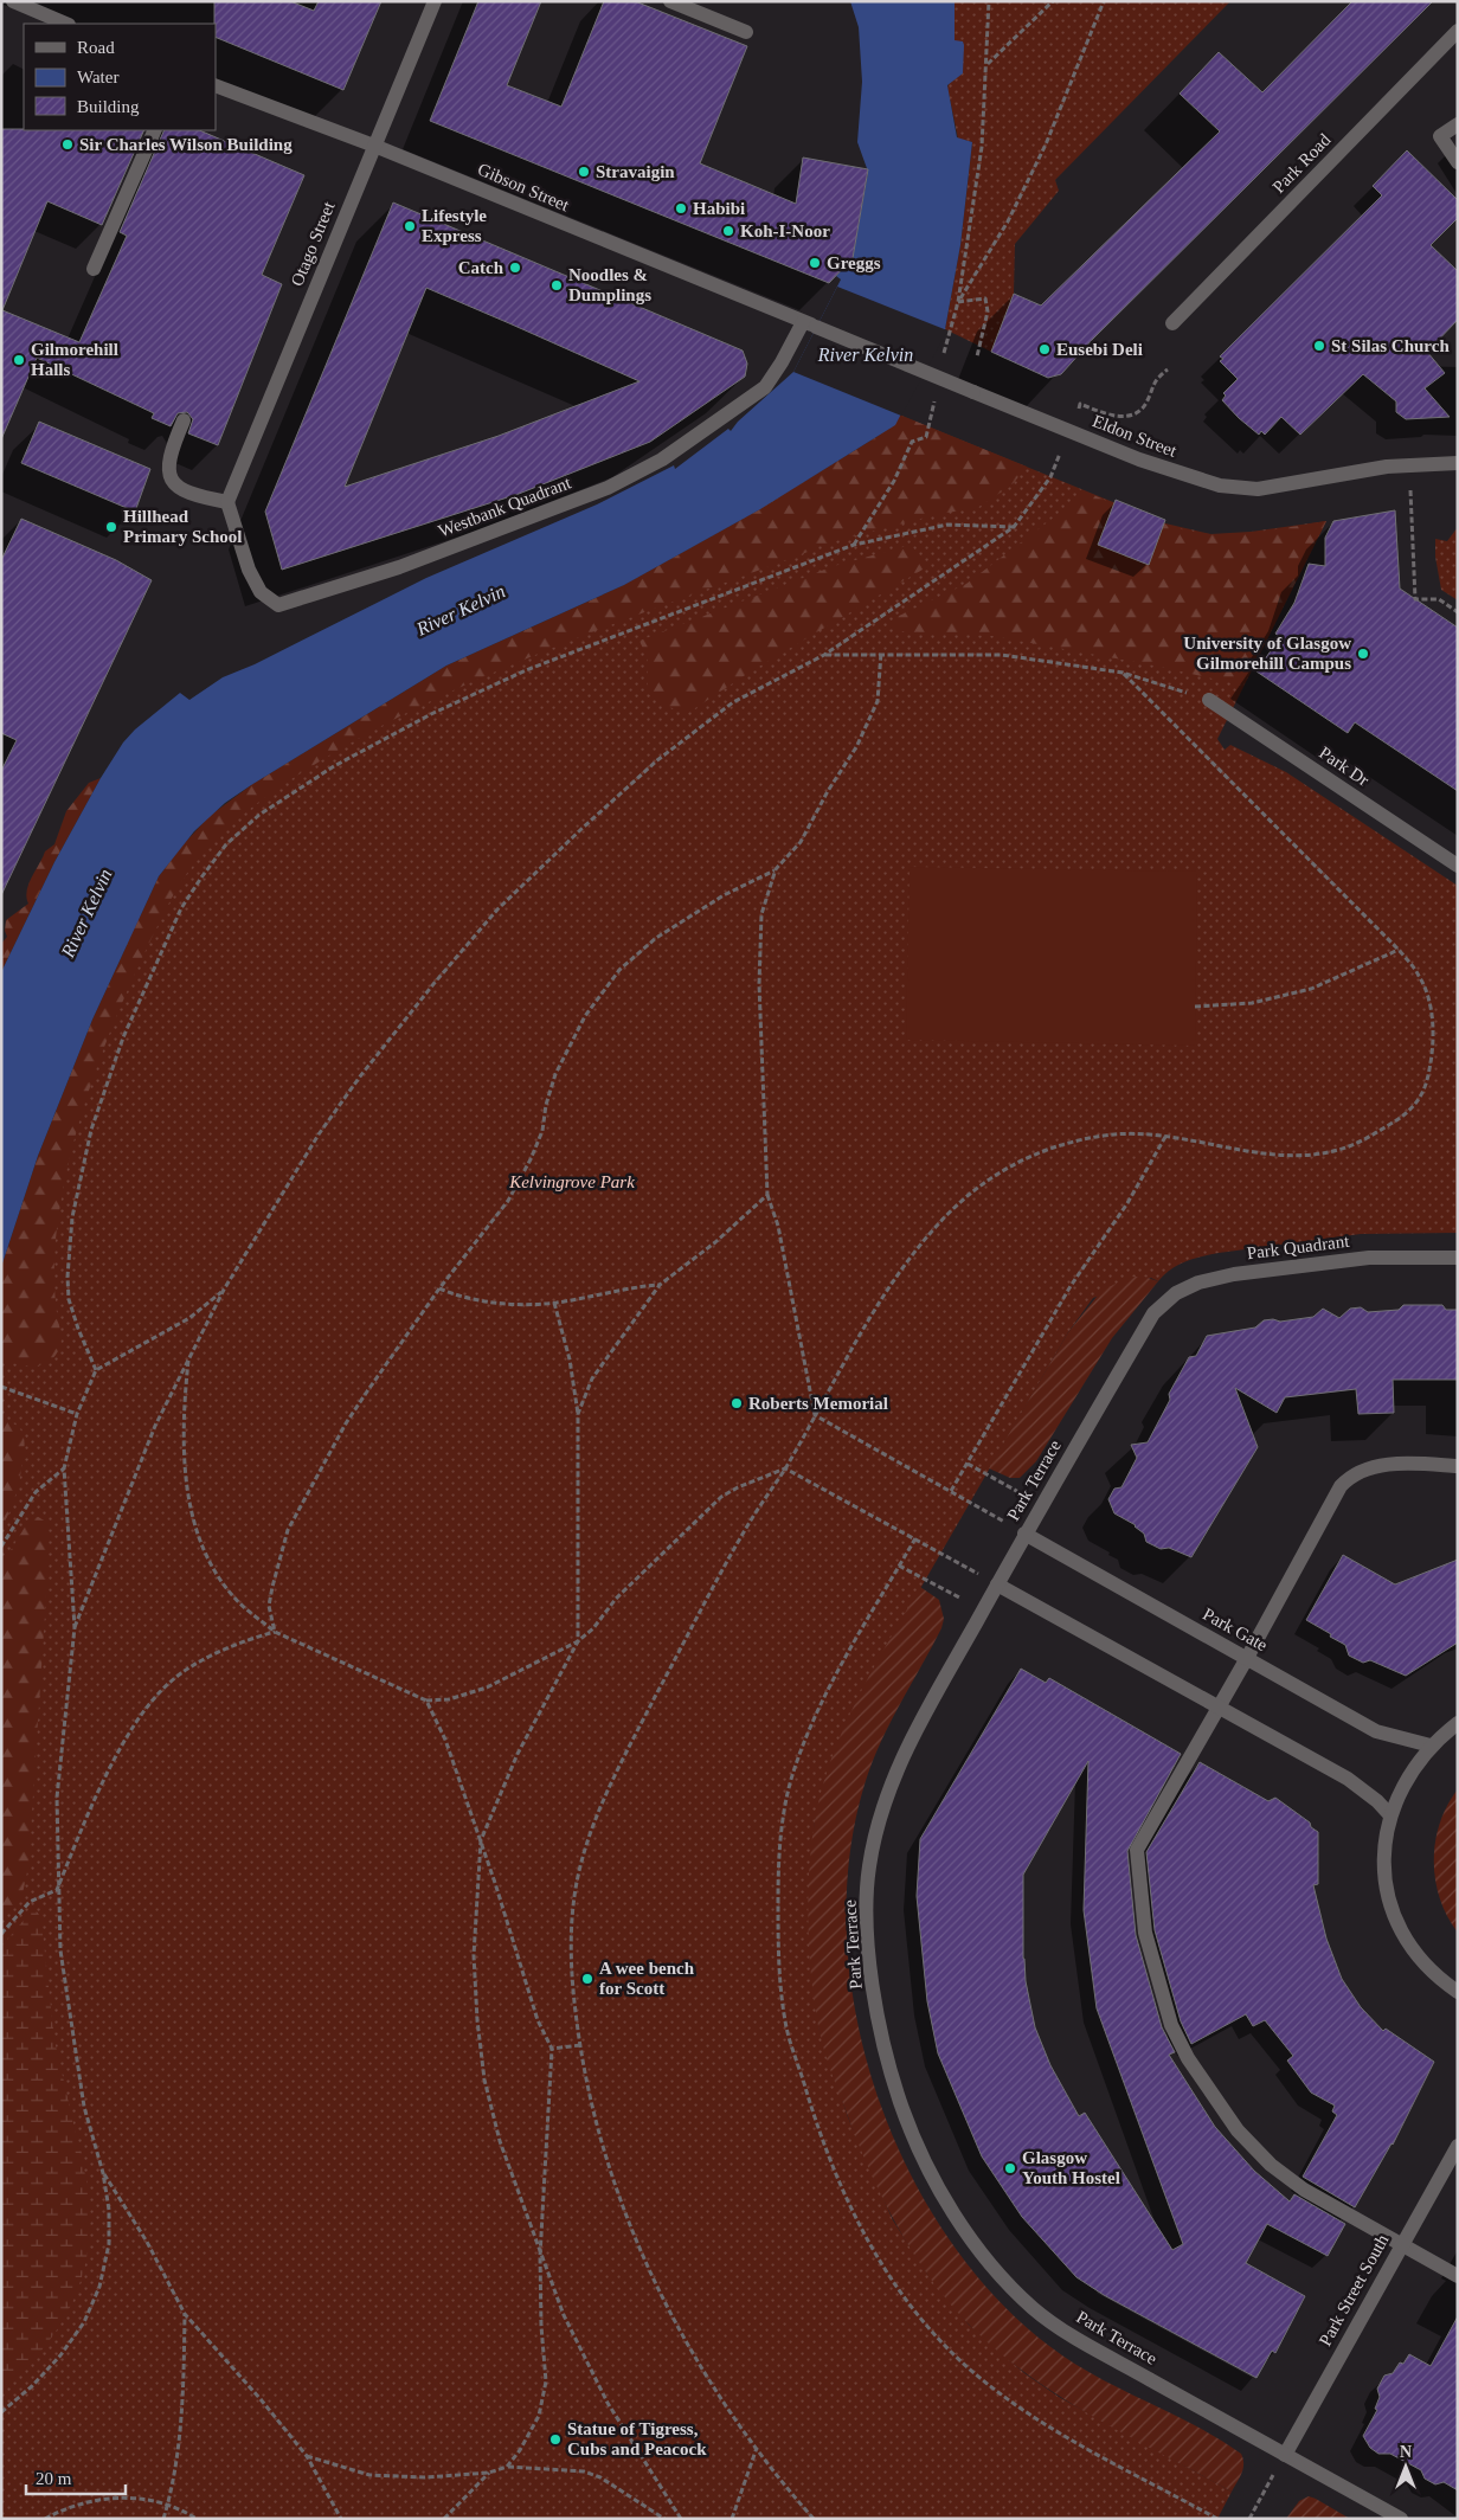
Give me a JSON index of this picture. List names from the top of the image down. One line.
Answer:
{"streets":{"street":["Park Road","Gibson Street","Otago Street","Eldon Street","Westbank Quadrant","Park Dr","Park Quadrant","Park Terrace","Park Gate","Park Street South"]},"crossings":[["Gibson Street","Otago Street"],["Gibson Street","Eldon Street"],["Gibson Street","Westbank Quadrant"],["Otago Street","Westbank Quadrant"],["Eldon Street","Westbank Quadrant"],["Park Quadrant","Park Terrace"],["Park Terrace","Park Gate"],["Park Terrace","Park Street South"]],"water":["River Kelvin"],"parks":["Kelvingrove Park"],"places":["Sir Charles Wilson Building","Stravaigin","Habibi","Lifestyle Express","Koh-I-Noor","Greggs","Catch","Noodles & Dumplings","St Silas Church","Eusebi Deli","Gilmorehill Halls","Hillhead Primary School","University of Glasgow Gilmorehill Campus","Roberts Memorial","A wee bench for Scott","Glasgow Youth Hostel","Statue of Tigress, Cubs and Peacock"],"legend":["Road","Water","Building"],"scale_bar":"20 m","north":"top"}
